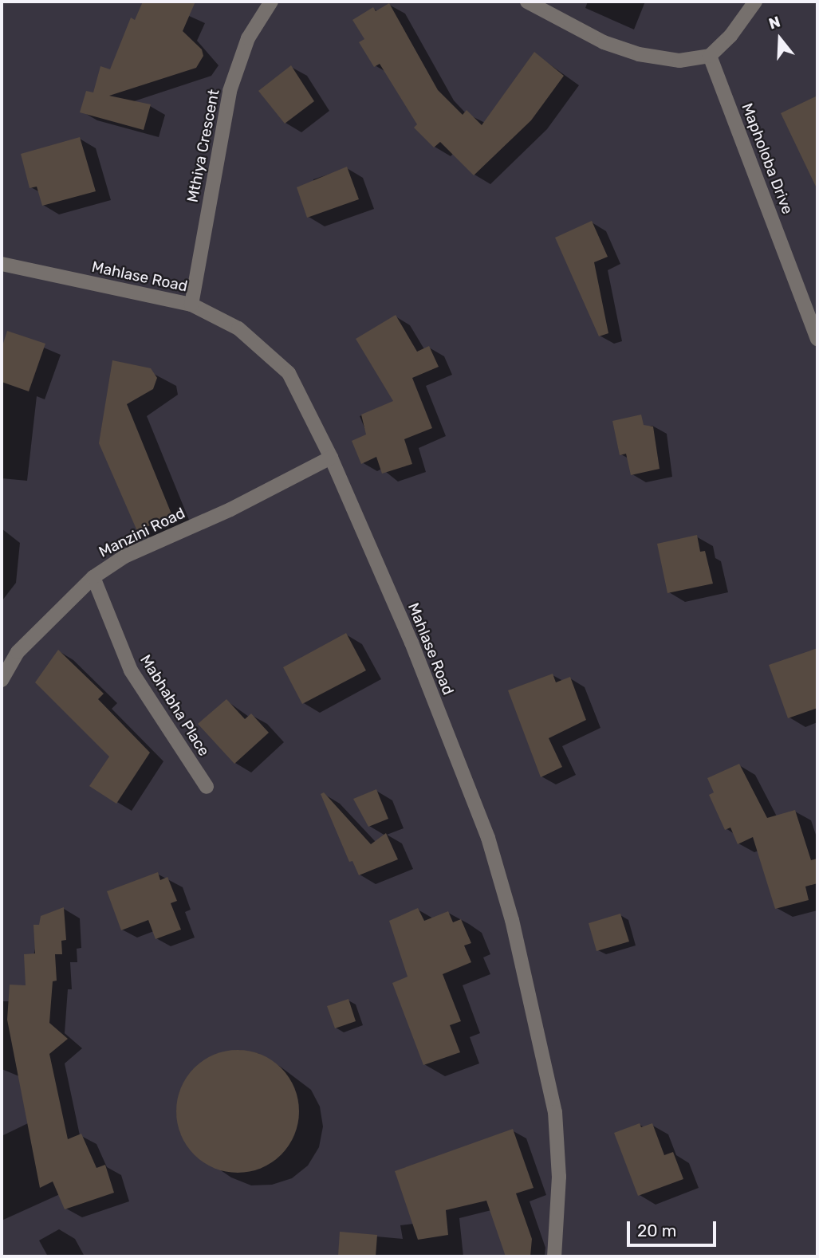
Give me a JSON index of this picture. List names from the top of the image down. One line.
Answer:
{"streets":{"street":["Mthiya Crescent","Mapholoba Drive","Mahlase Road","Manzini Road","Mabhabha Place"]},"crossings":[["Mthiya Crescent","Mahlase Road"],["Mahlase Road","Manzini Road"],["Manzini Road","Mabhabha Place"]],"scale_bar":"20 m","north":"top"}
